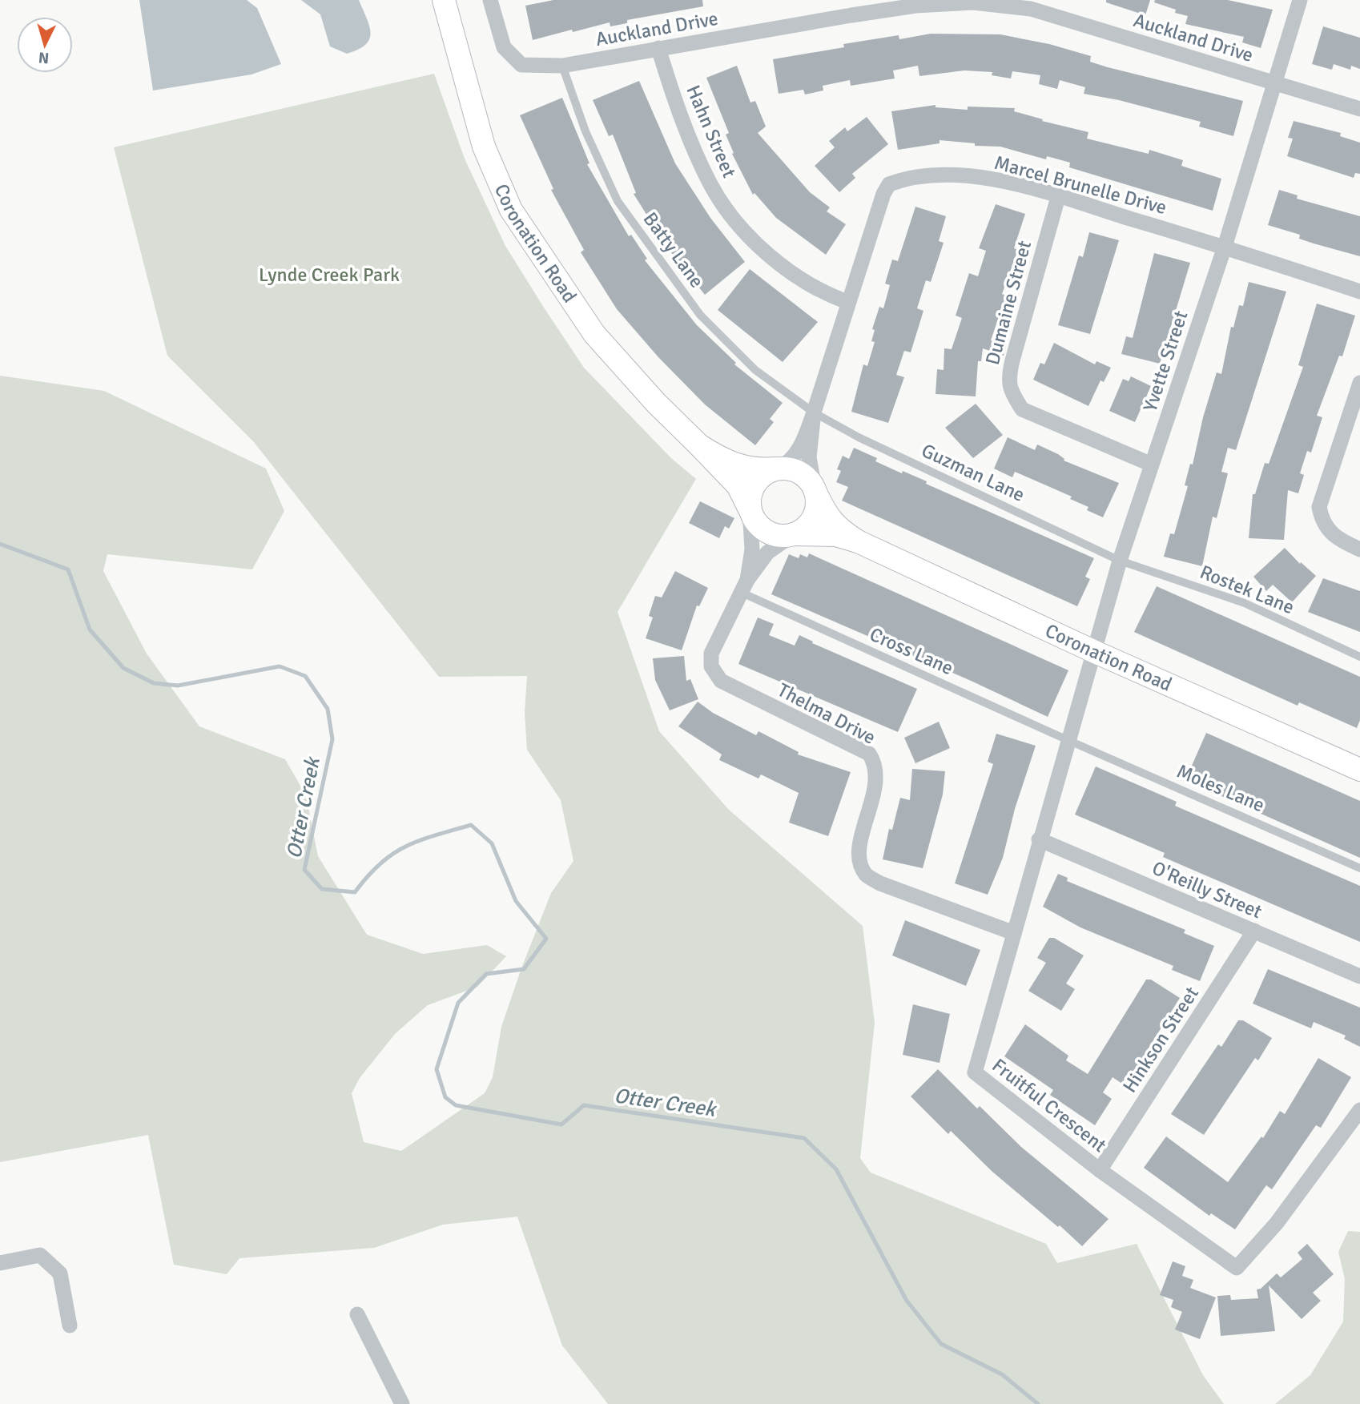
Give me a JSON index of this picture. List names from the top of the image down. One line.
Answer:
{"streets":{"street":["Auckland Drive","Hahn Street","Marcel Brunelle Drive","Coronation Road","Dumaine Street","Yvette Street","Thelma Drive","O'Reilly Street","Hinkson Street","Fruitful Crescent"],"lane":["Batty Lane","Guzman Lane","Rostek Lane","Cross Lane","Moles Lane"]},"crossings":[["Auckland Drive","Hahn Street"],["Auckland Drive","Batty Lane"],["Auckland Drive","Yvette Street"],["Hahn Street","Marcel Brunelle Drive"],["Marcel Brunelle Drive","Coronation Road"],["Marcel Brunelle Drive","Batty Lane"],["Marcel Brunelle Drive","Dumaine Street"],["Marcel Brunelle Drive","Yvette Street"],["Marcel Brunelle Drive","Guzman Lane"],["Marcel Brunelle Drive","Thelma Drive"],["Coronation Road","Yvette Street"],["Coronation Road","Thelma Drive"],["Coronation Road","Fruitful Crescent"],["Batty Lane","Guzman Lane"],["Dumaine Street","Yvette Street"],["Yvette Street","Guzman Lane"],["Yvette Street","Rostek Lane"],["Yvette Street","Fruitful Crescent"],["Guzman Lane","Rostek Lane"],["Cross Lane","Thelma Drive"],["Cross Lane","Moles Lane"],["Cross Lane","Fruitful Crescent"],["Thelma Drive","Fruitful Crescent"],["Moles Lane","Fruitful Crescent"],["O'Reilly Street","Hinkson Street"],["O'Reilly Street","Fruitful Crescent"],["Hinkson Street","Fruitful Crescent"]],"water":["Otter Creek"],"parks":["Lynde Creek Park"],"north":"bottom"}
